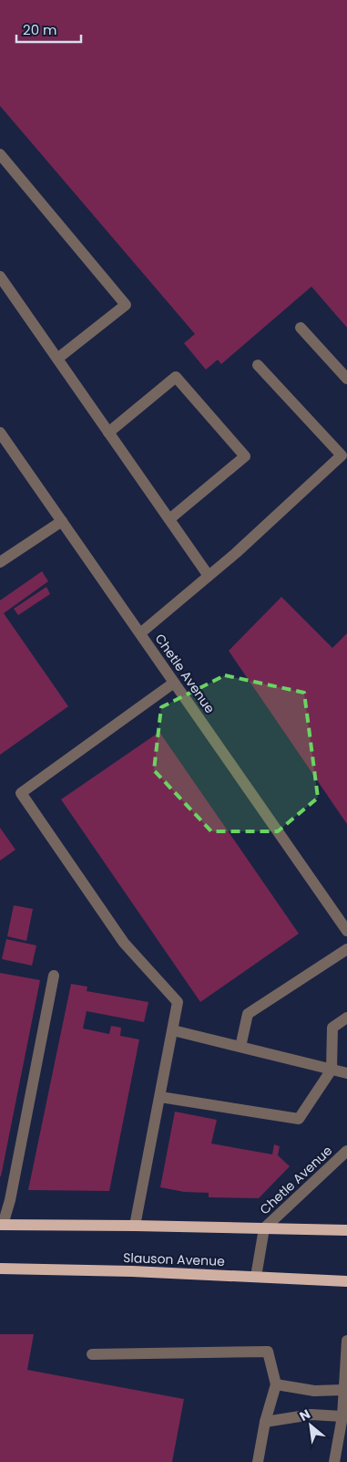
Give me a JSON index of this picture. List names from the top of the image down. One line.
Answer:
{"streets":{"main road":["Slauson Avenue"],"street":["Chetle Avenue"]},"scale_bar":"20 m","north":"top left"}
